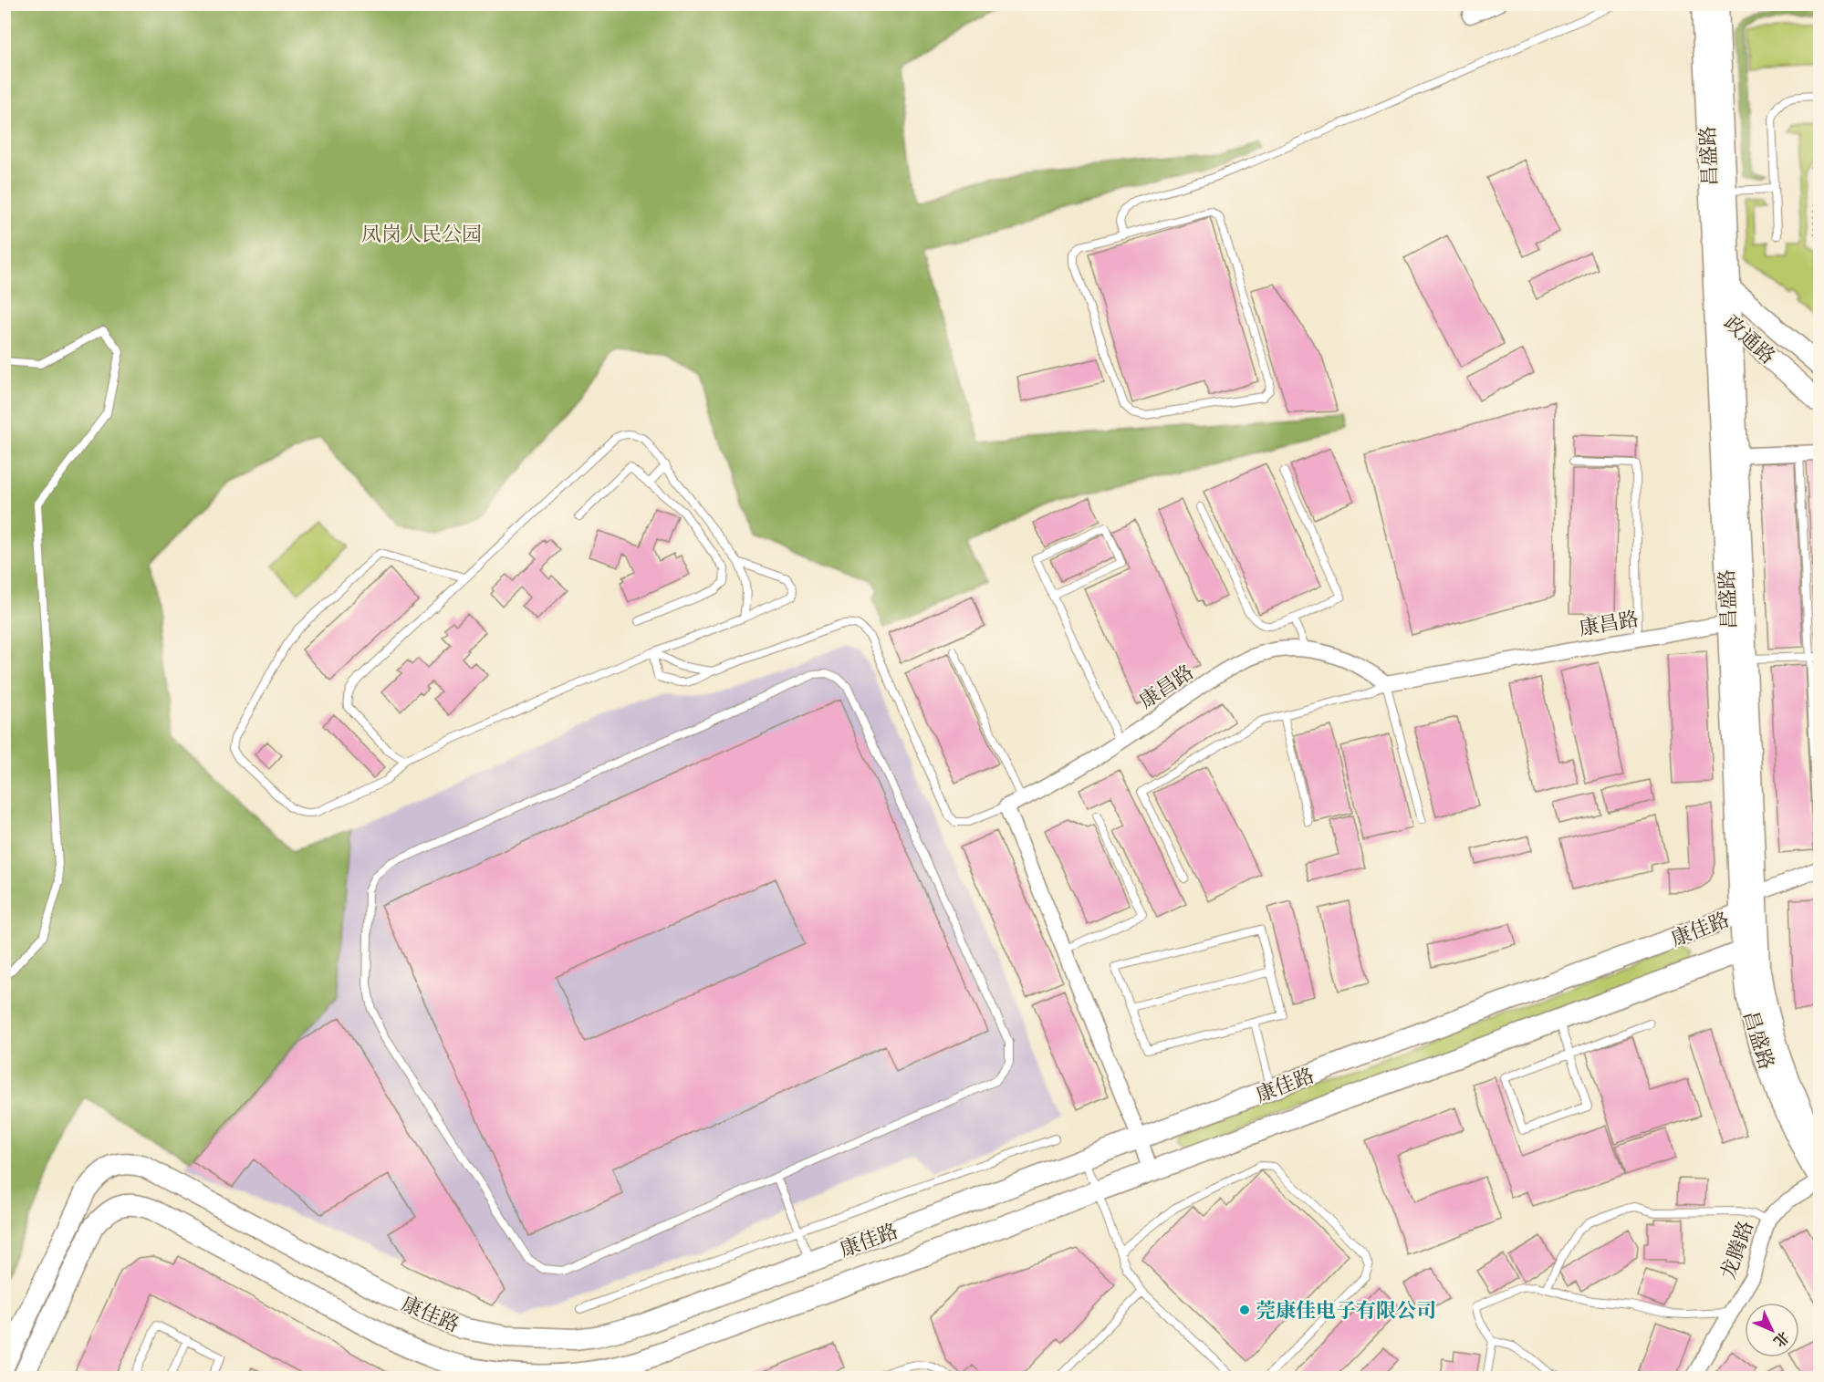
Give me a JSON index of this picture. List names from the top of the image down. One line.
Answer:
{"streets":{"street":["昌盛路","政通路","康昌路","康佳路","龙腾路"]},"crossings":[["昌盛路","政通路"],["昌盛路","康昌路"],["昌盛路","康佳路"],["昌盛路","龙腾路"]],"parks":["凤岗人民公园"],"places":["莞康佳电子有限公司"],"north":"bottom right"}
